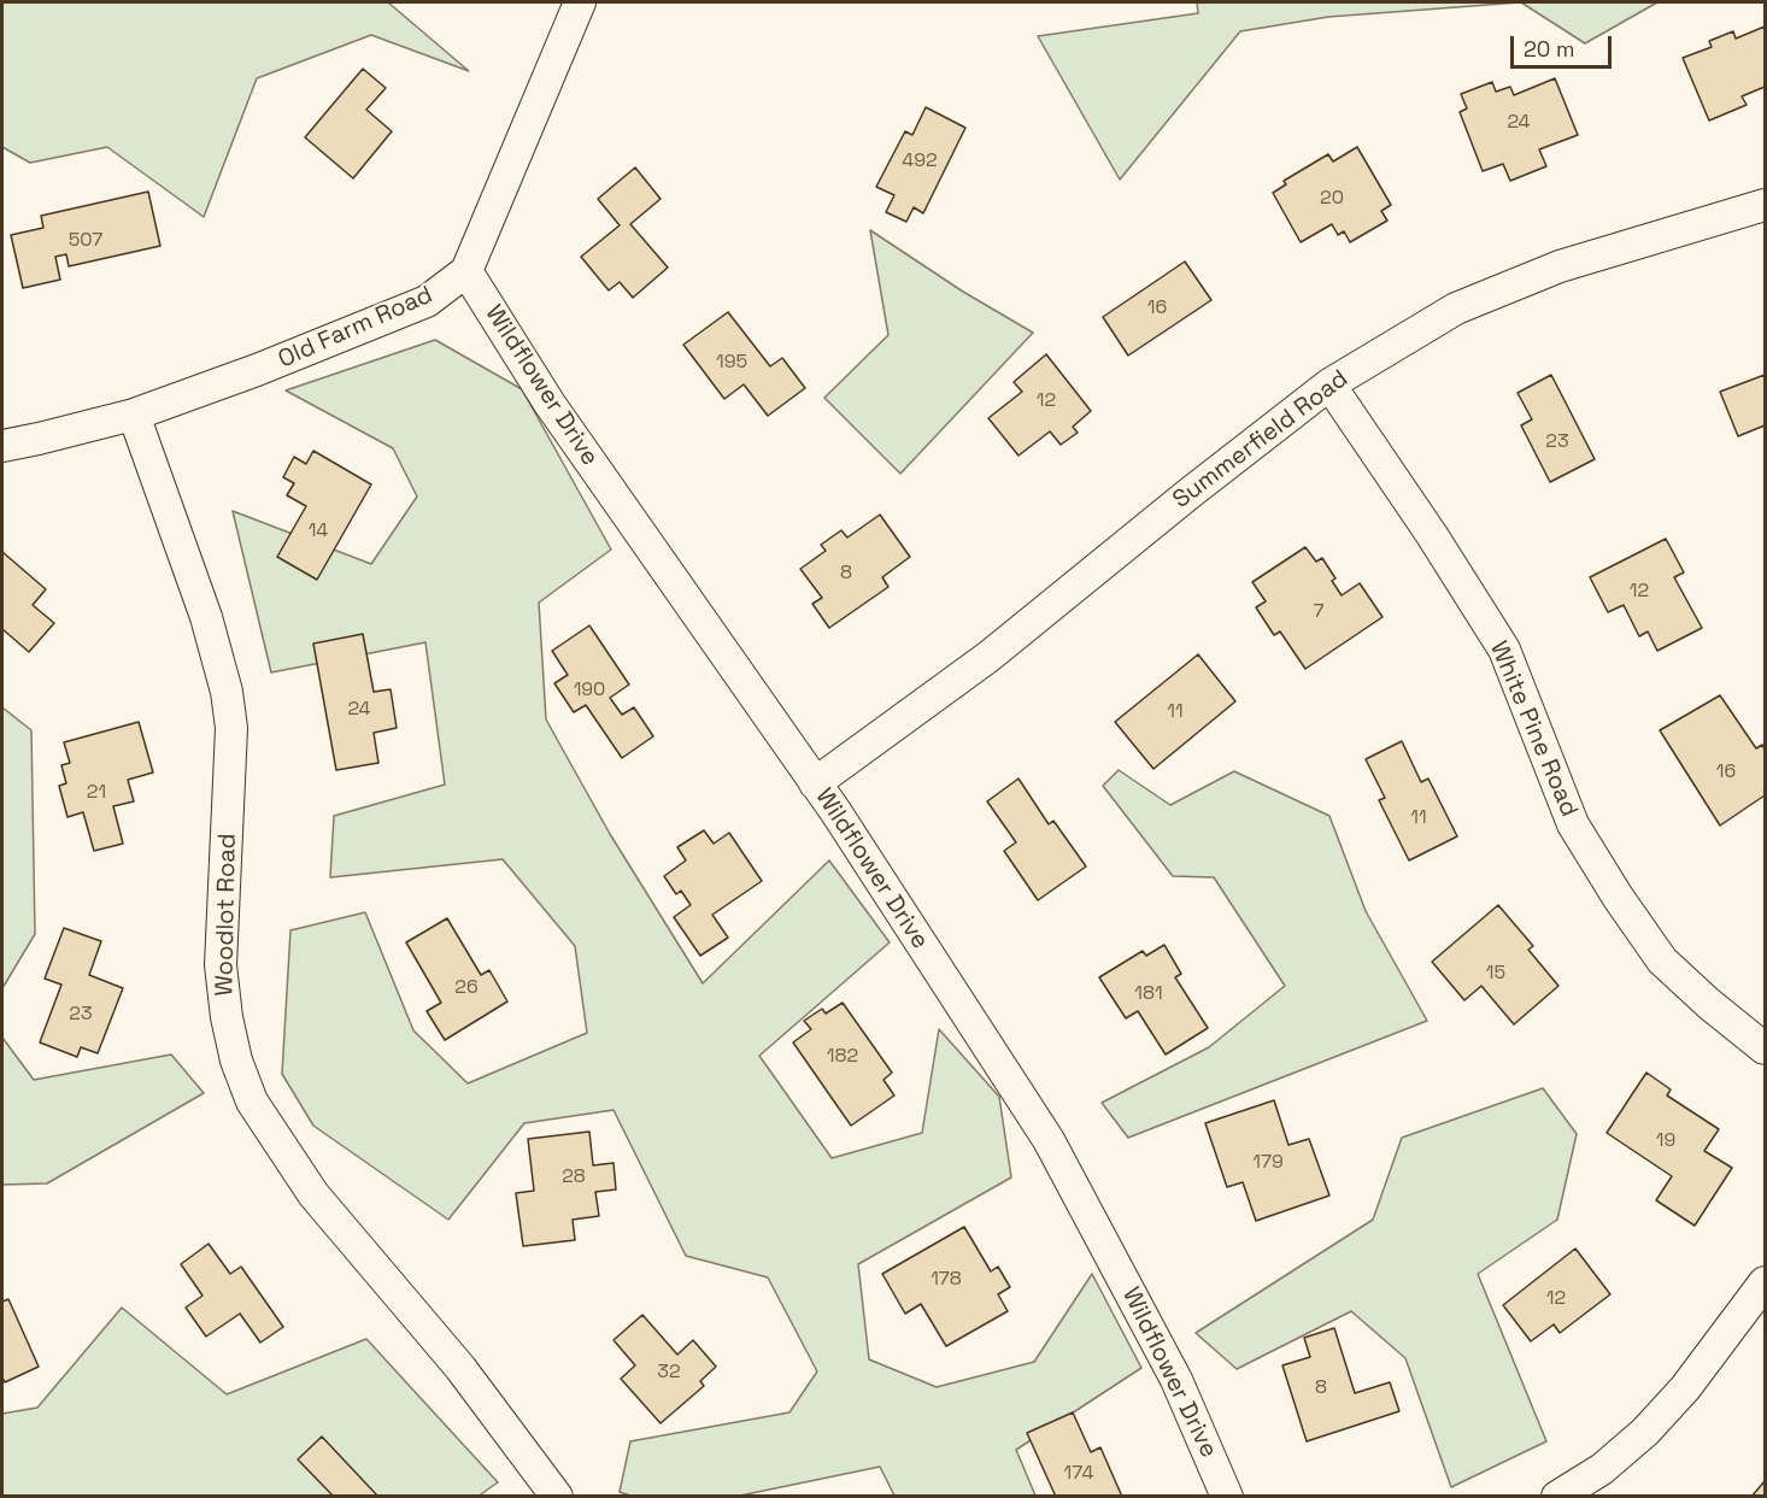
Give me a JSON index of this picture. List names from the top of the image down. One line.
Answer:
{"streets":{"street":["Old Farm Road","Wildflower Drive","Summerfield Road","White Pine Road","Woodlot Road"]},"crossings":[["Old Farm Road","Wildflower Drive"],["Old Farm Road","Woodlot Road"],["Wildflower Drive","Summerfield Road"],["Summerfield Road","White Pine Road"]],"house_numbers":["24","492","20","507","16","195","12","23","14","8","12","7","190","24","11","16","21","11","15","26","181","23","182","19","179","28","178","12","32","8","174"],"scale_bar":"20 m"}
